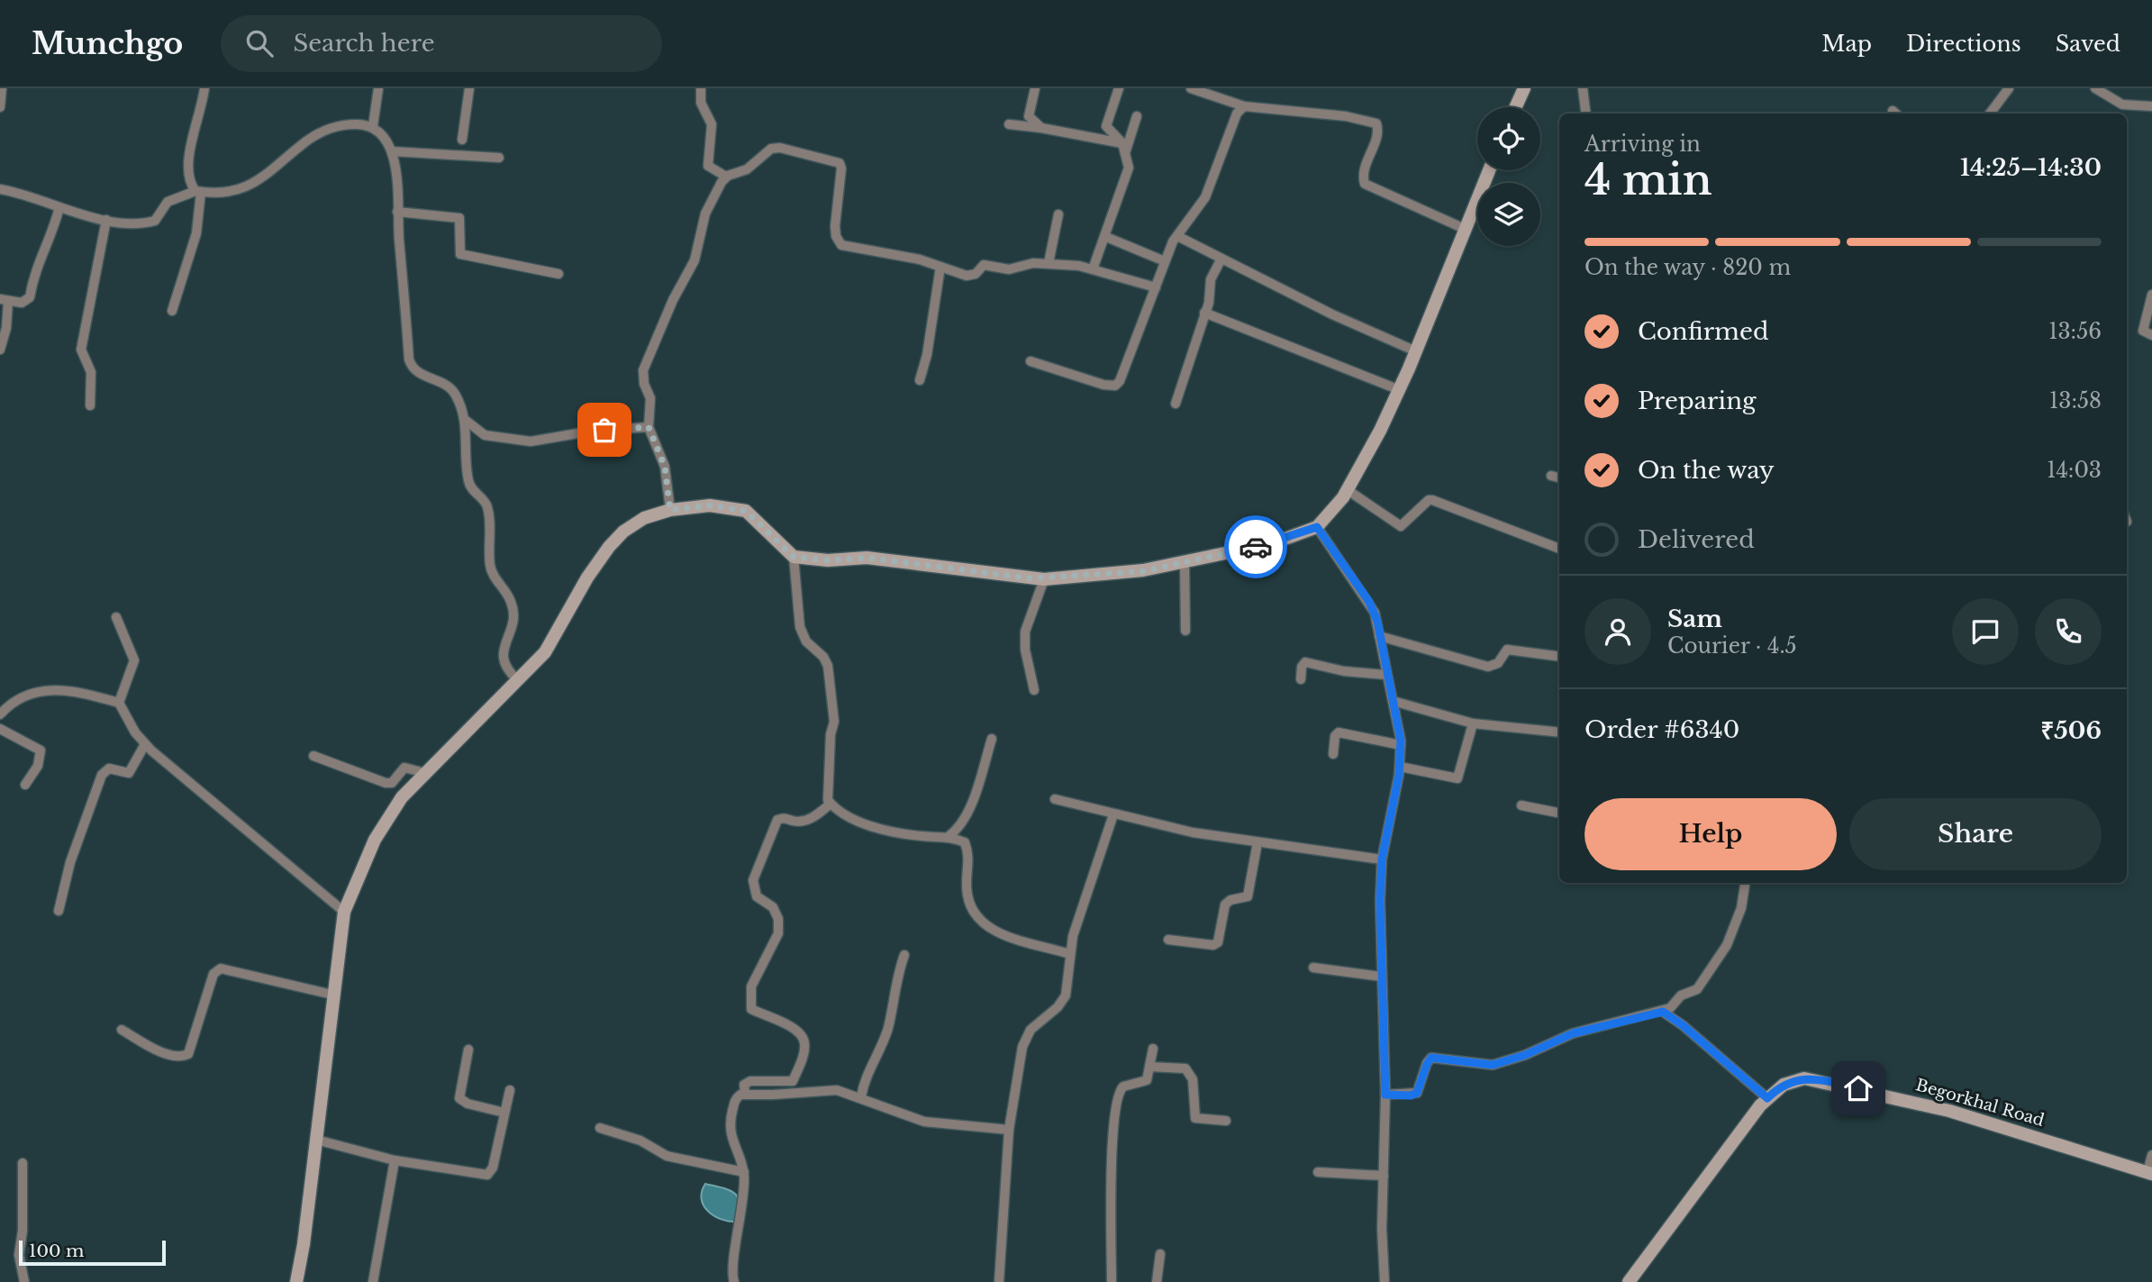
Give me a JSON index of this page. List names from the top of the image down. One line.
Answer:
{"streets":{"street":["Begorkhal Road"]},"scale_bar":"100 m","page":{"header":"Munchgo","search":"Search here","nav":["Map","Directions","Saved"],"heading":["4 min","Arriving in","14:25–14:30"],"panel":["Sam","Courier · 4.5","Order #6340","₹506"],"bar":"On the way · 820 m","list":[["Confirmed","13:56"],["Preparing","13:58"],["On the way","14:03"],"Delivered"],"buttons":["Help","Share"],"scale":"100 m"}}
